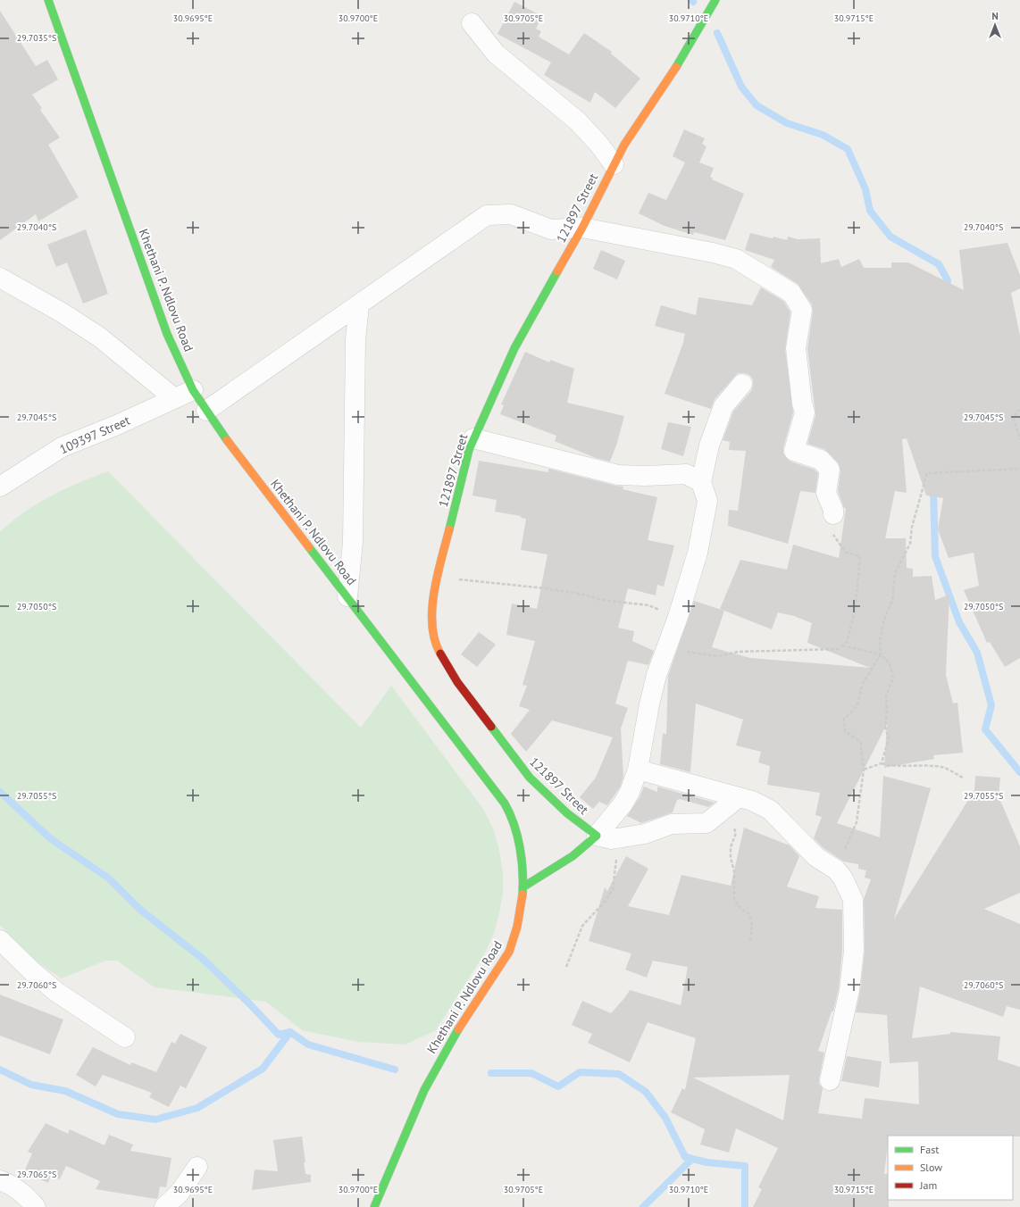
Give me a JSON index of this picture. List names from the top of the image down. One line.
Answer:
{"streets":{"street":["121897 Street","Khethani P. Ndlovu Road","109397 Street"]},"crossings":[["Khethani P. Ndlovu Road","109397 Street"]],"legend":["Fast","Slow","Jam"],"north":"top","coordinates":["30.9695°E","30.9700°E","30.9705°E","30.9710°E","30.9715°E","29.7035°S","29.7040°S","29.7045°S","29.7050°S","29.7055°S","29.7060°S","29.7065°S"]}
